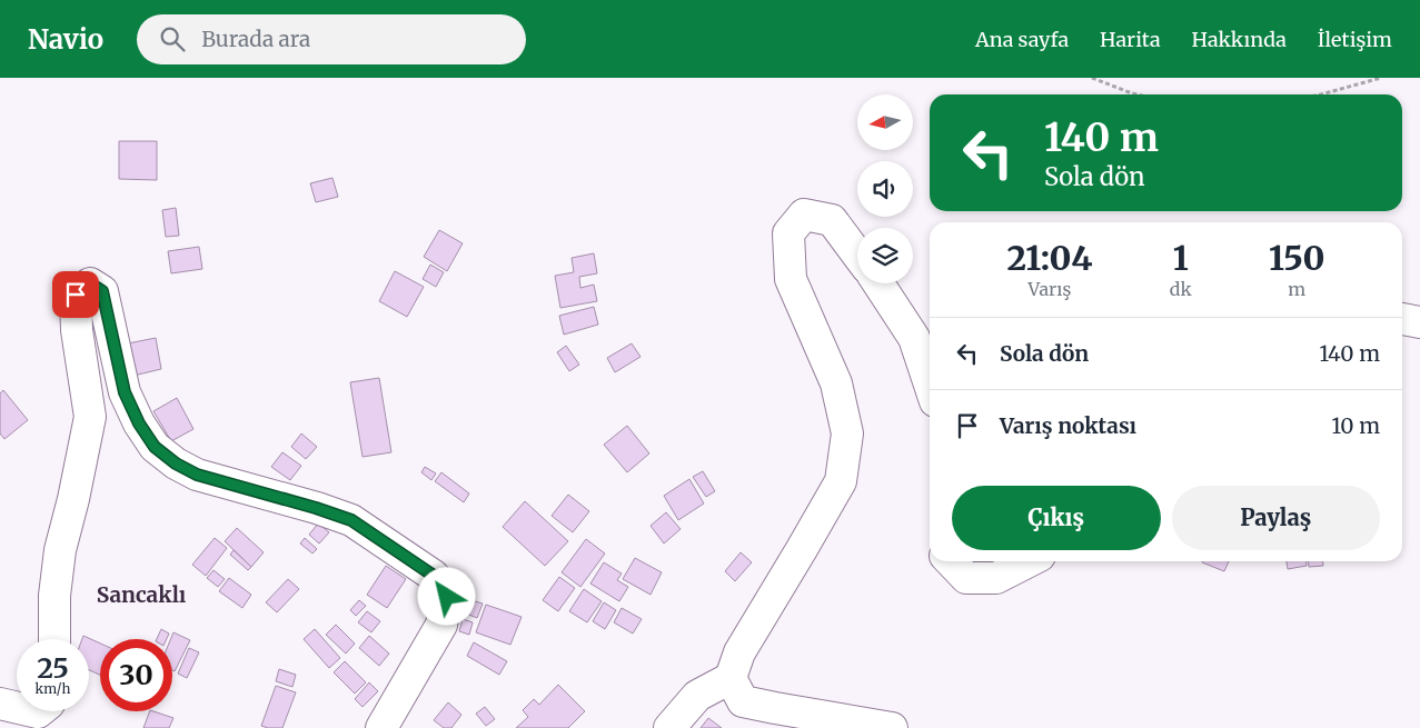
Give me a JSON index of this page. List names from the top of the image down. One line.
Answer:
{"districts":["Sancaklı"],"north":"left","page":{"header":"Navio","search":"Burada ara","nav":["Ana sayfa","Harita","Hakkında","İletişim"],"turn":["140 m","Sola dön"],"eta":["21:04","Varış","1","dk","150","m"],"list":[{"name":"Sola dön","value":"140 m"},{"name":"Varış noktası","value":"10 m"}],"buttons":["Çıkış","Paylaş"],"speed":"25 km/h","limit":"30"}}
